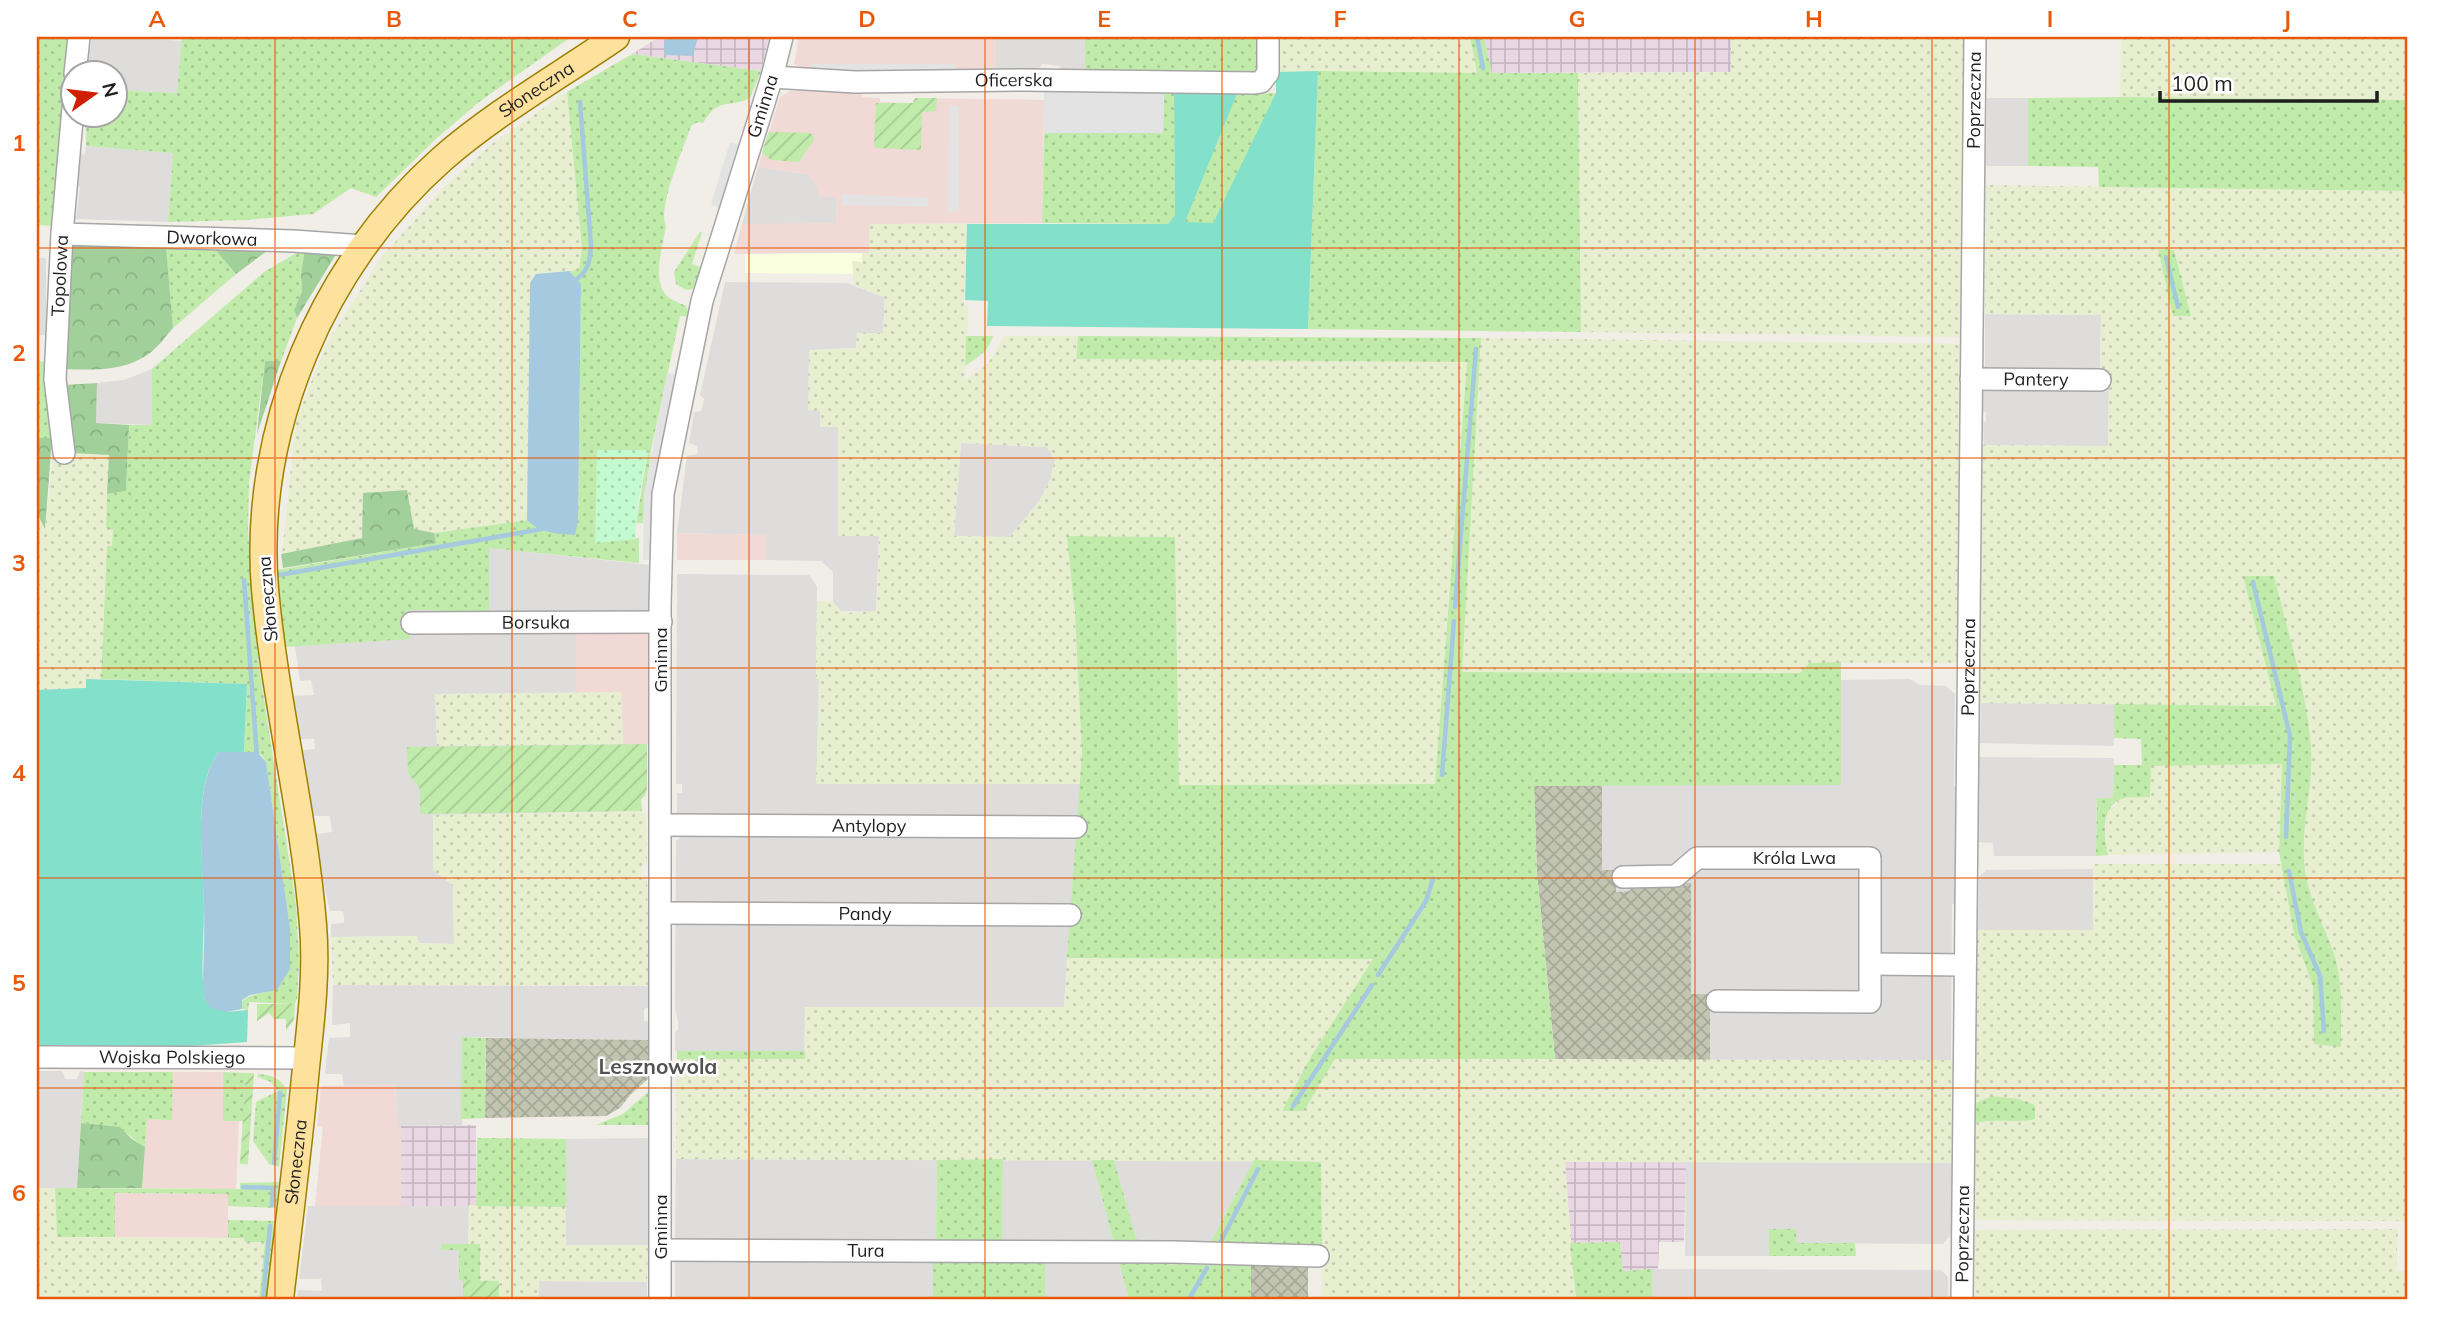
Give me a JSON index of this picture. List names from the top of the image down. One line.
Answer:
{"streets":{"main road":["Słoneczna"],"street":["Oficerska","Poprzeczna","Gminna","Dworkowa","Topolowa","Pantery","Borsuka","Antylopy","Króla Lwa","Pandy","Wojska Polskiego","Tura"]},"crossings":[["Oficerska","Gminna"],["Słoneczna","Dworkowa"],["Słoneczna","Wojska Polskiego"],["Poprzeczna","Pantery"],["Gminna","Borsuka"],["Gminna","Antylopy"],["Gminna","Pandy"],["Gminna","Tura"],["Dworkowa","Topolowa"]],"districts":["Lesznowola"],"scale_bar":"100 m","north":"right","grid":{"columns":["A","B","C","D","E","F","G","H","I","J"],"rows":["1","2","3","4","5","6"]}}
